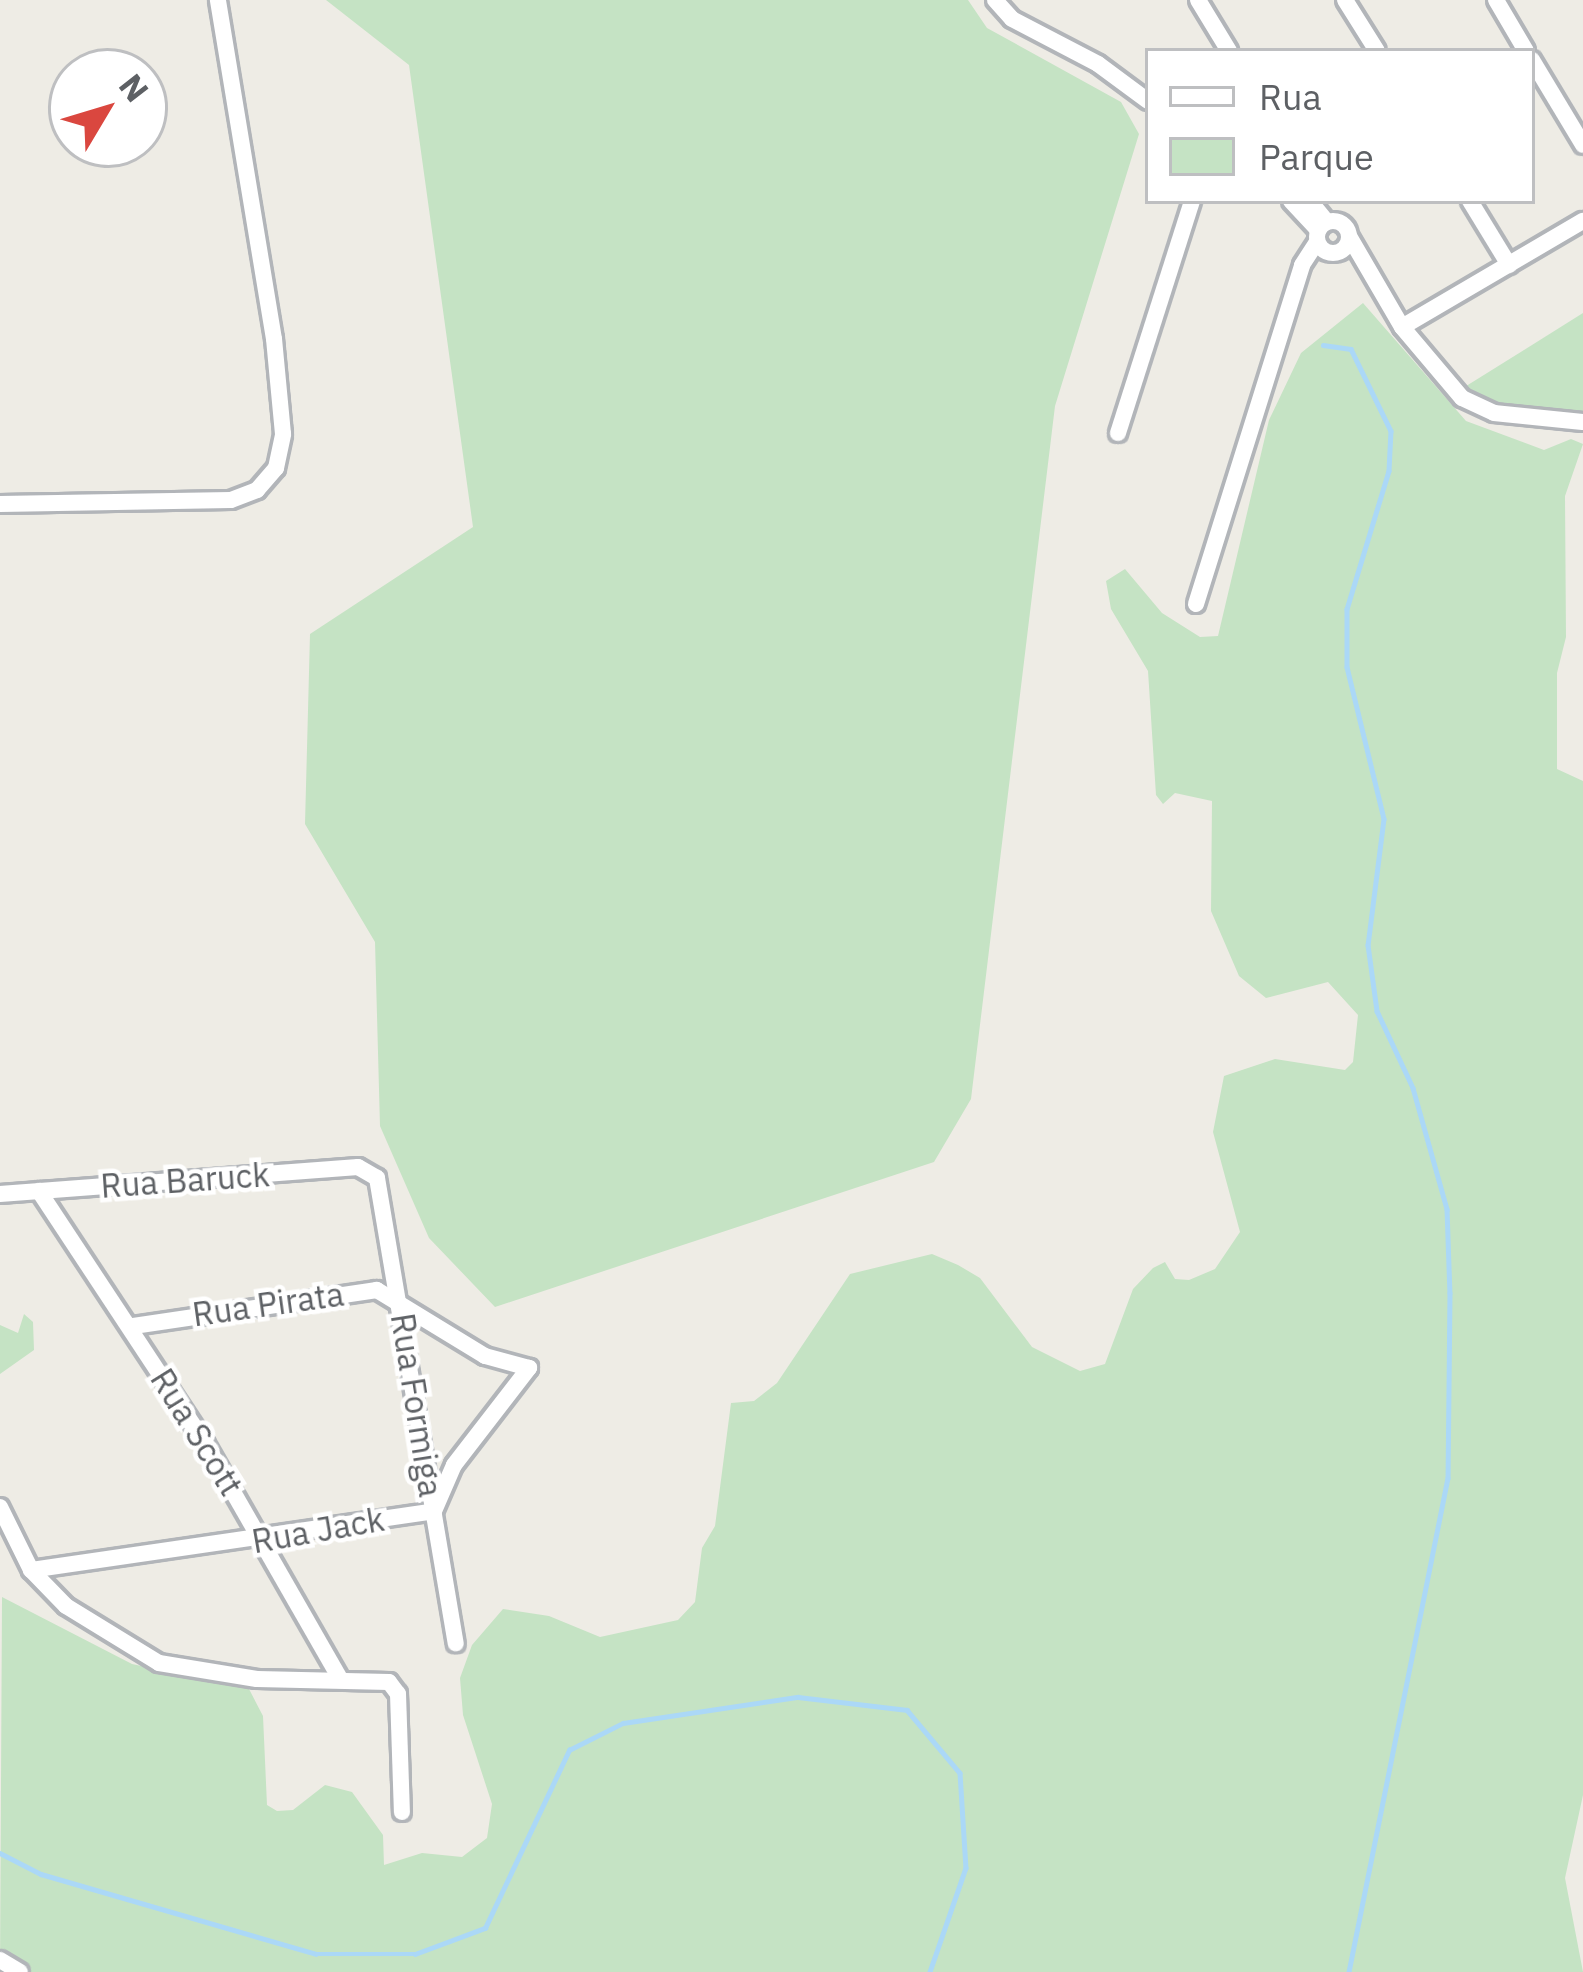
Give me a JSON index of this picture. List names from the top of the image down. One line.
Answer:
{"streets":{"street":["Rua Baruck","Rua Pirata","Rua Formiga","Rua Scott","Rua Jack"]},"crossings":[["Rua Baruck","Rua Formiga"],["Rua Baruck","Rua Scott"],["Rua Pirata","Rua Formiga"],["Rua Pirata","Rua Scott"],["Rua Pirata","Rua Jack"],["Rua Formiga","Rua Jack"],["Rua Scott","Rua Jack"]],"legend":["Rua","Parque"],"north":"top right"}
